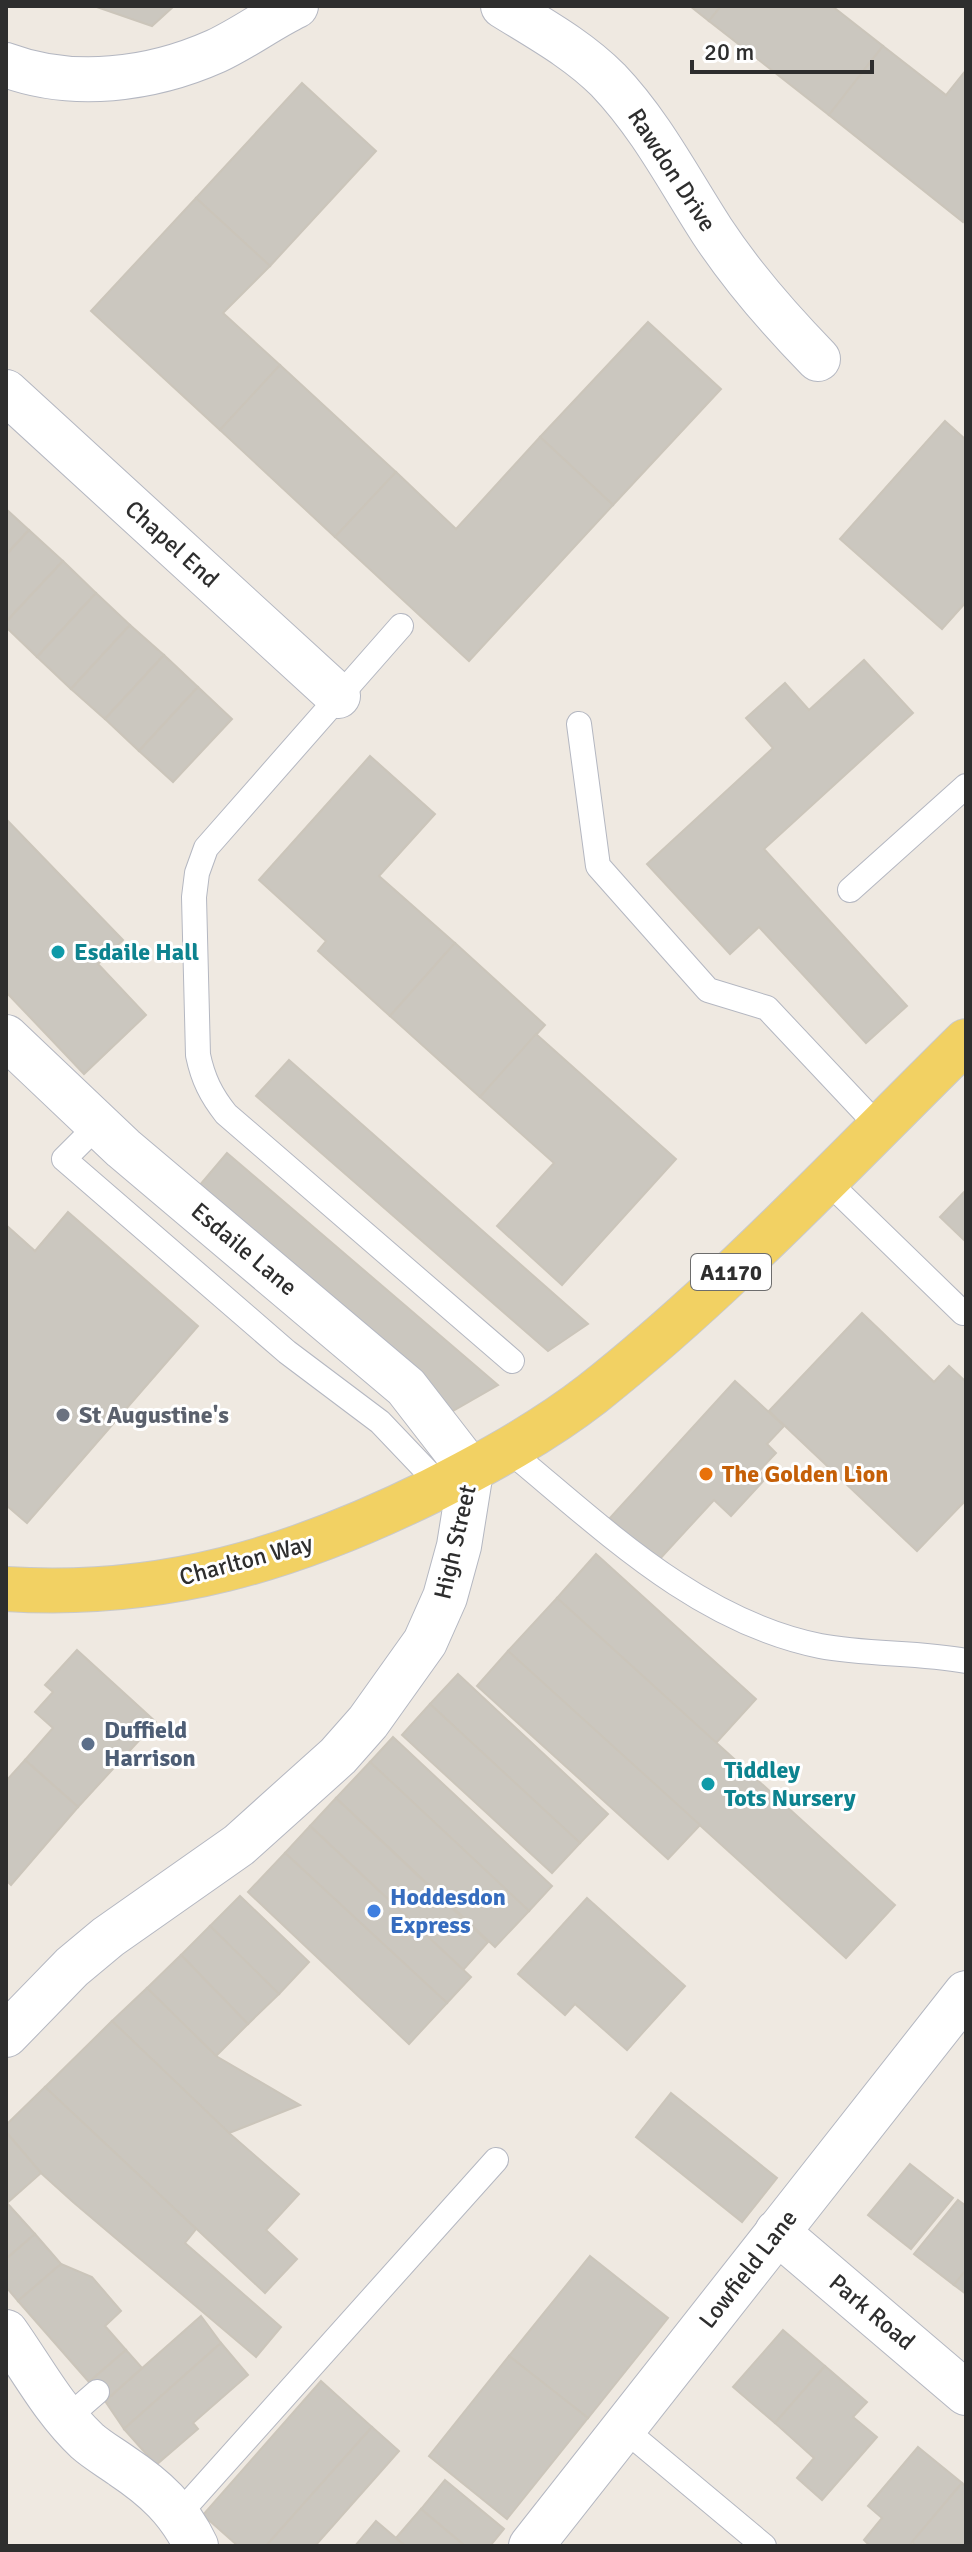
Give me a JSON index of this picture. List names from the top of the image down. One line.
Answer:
{"streets":{"main road":["A1170","Charlton Way"],"street":["Rawdon Drive","Chapel End","Esdaile Lane","High Street","Lowfield Lane","Park Road"]},"crossings":[["Esdaile Lane","A1170"],["Esdaile Lane","High Street"],["Esdaile Lane","Charlton Way"],["A1170","High Street"],["A1170","Charlton Way"],["High Street","Charlton Way"],["Lowfield Lane","Park Road"]],"places":["Esdaile Hall","St Augustine's","The Golden Lion","Duffield Harrison","Tiddley Tots Nursery","Hoddesdon Express"],"scale_bar":"20 m"}
